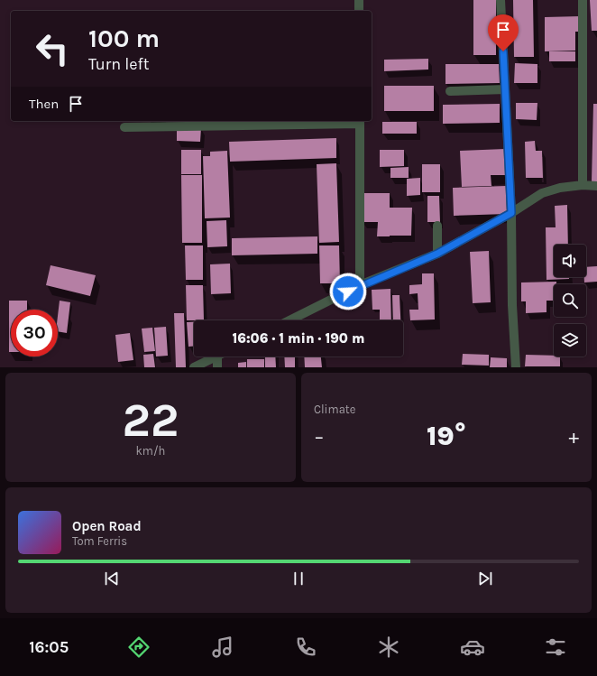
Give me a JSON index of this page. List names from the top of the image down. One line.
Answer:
{"page":{"turn":["100 m","Turn left"],"then":"Then","limit":"30","trip":"16:06 · 1 min · 190 m","tile":[["22","km/h"],"Climate"],"heat":["−","19°","+"],"song":["Open Road","Tom Ferris"],"tabs":"16:05"}}
